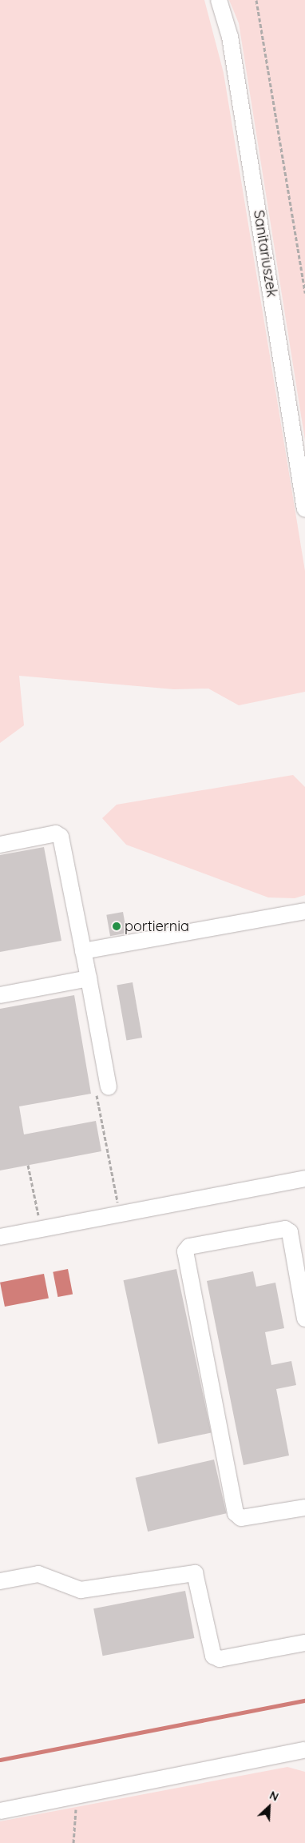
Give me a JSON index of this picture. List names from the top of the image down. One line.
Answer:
{"streets":{"street":["Sanitariuszek"]},"places":["portiernia"],"north":"top right"}
